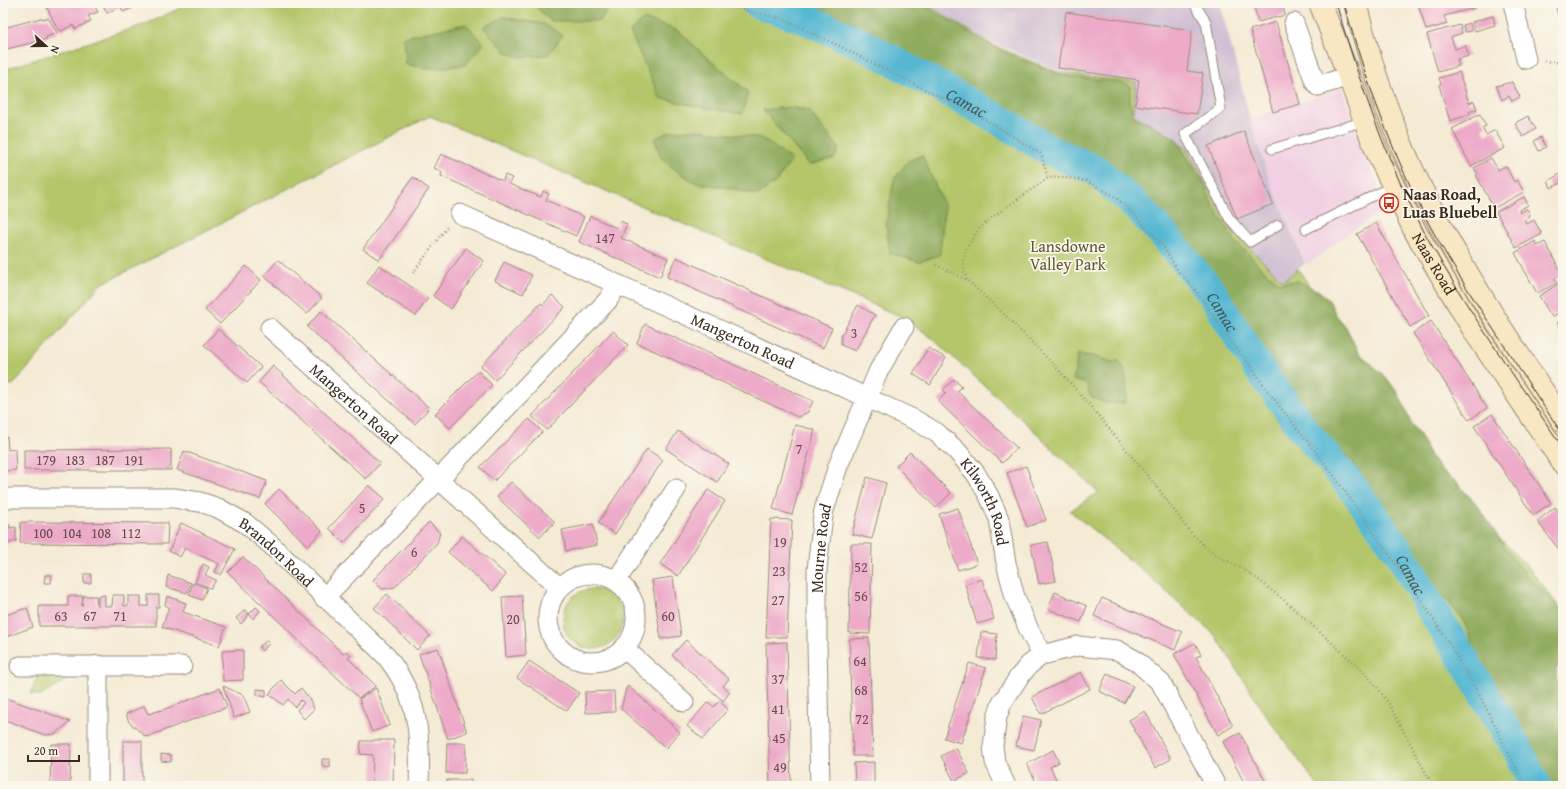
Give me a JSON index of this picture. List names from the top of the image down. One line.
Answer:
{"streets":{"main road":["Naas Road"],"street":["Mangerton Road","Kilworth Road","Mourne Road","Brandon Road"]},"crossings":[["Mangerton Road","Kilworth Road"],["Mangerton Road","Mourne Road"],["Kilworth Road","Mourne Road"]],"water":["Camac"],"parks":["Lansdowne Valley Park"],"places":{"bus stop":["Naas Road, Luas Bluebell"]},"house_numbers":["147","3","7","179","183","187","191","5","100","104","108","112","19","6","52","23","56","27","63","67","71","60","20","64","37","68","41","72","45","49"],"scale_bar":"20 m","north":"right"}
